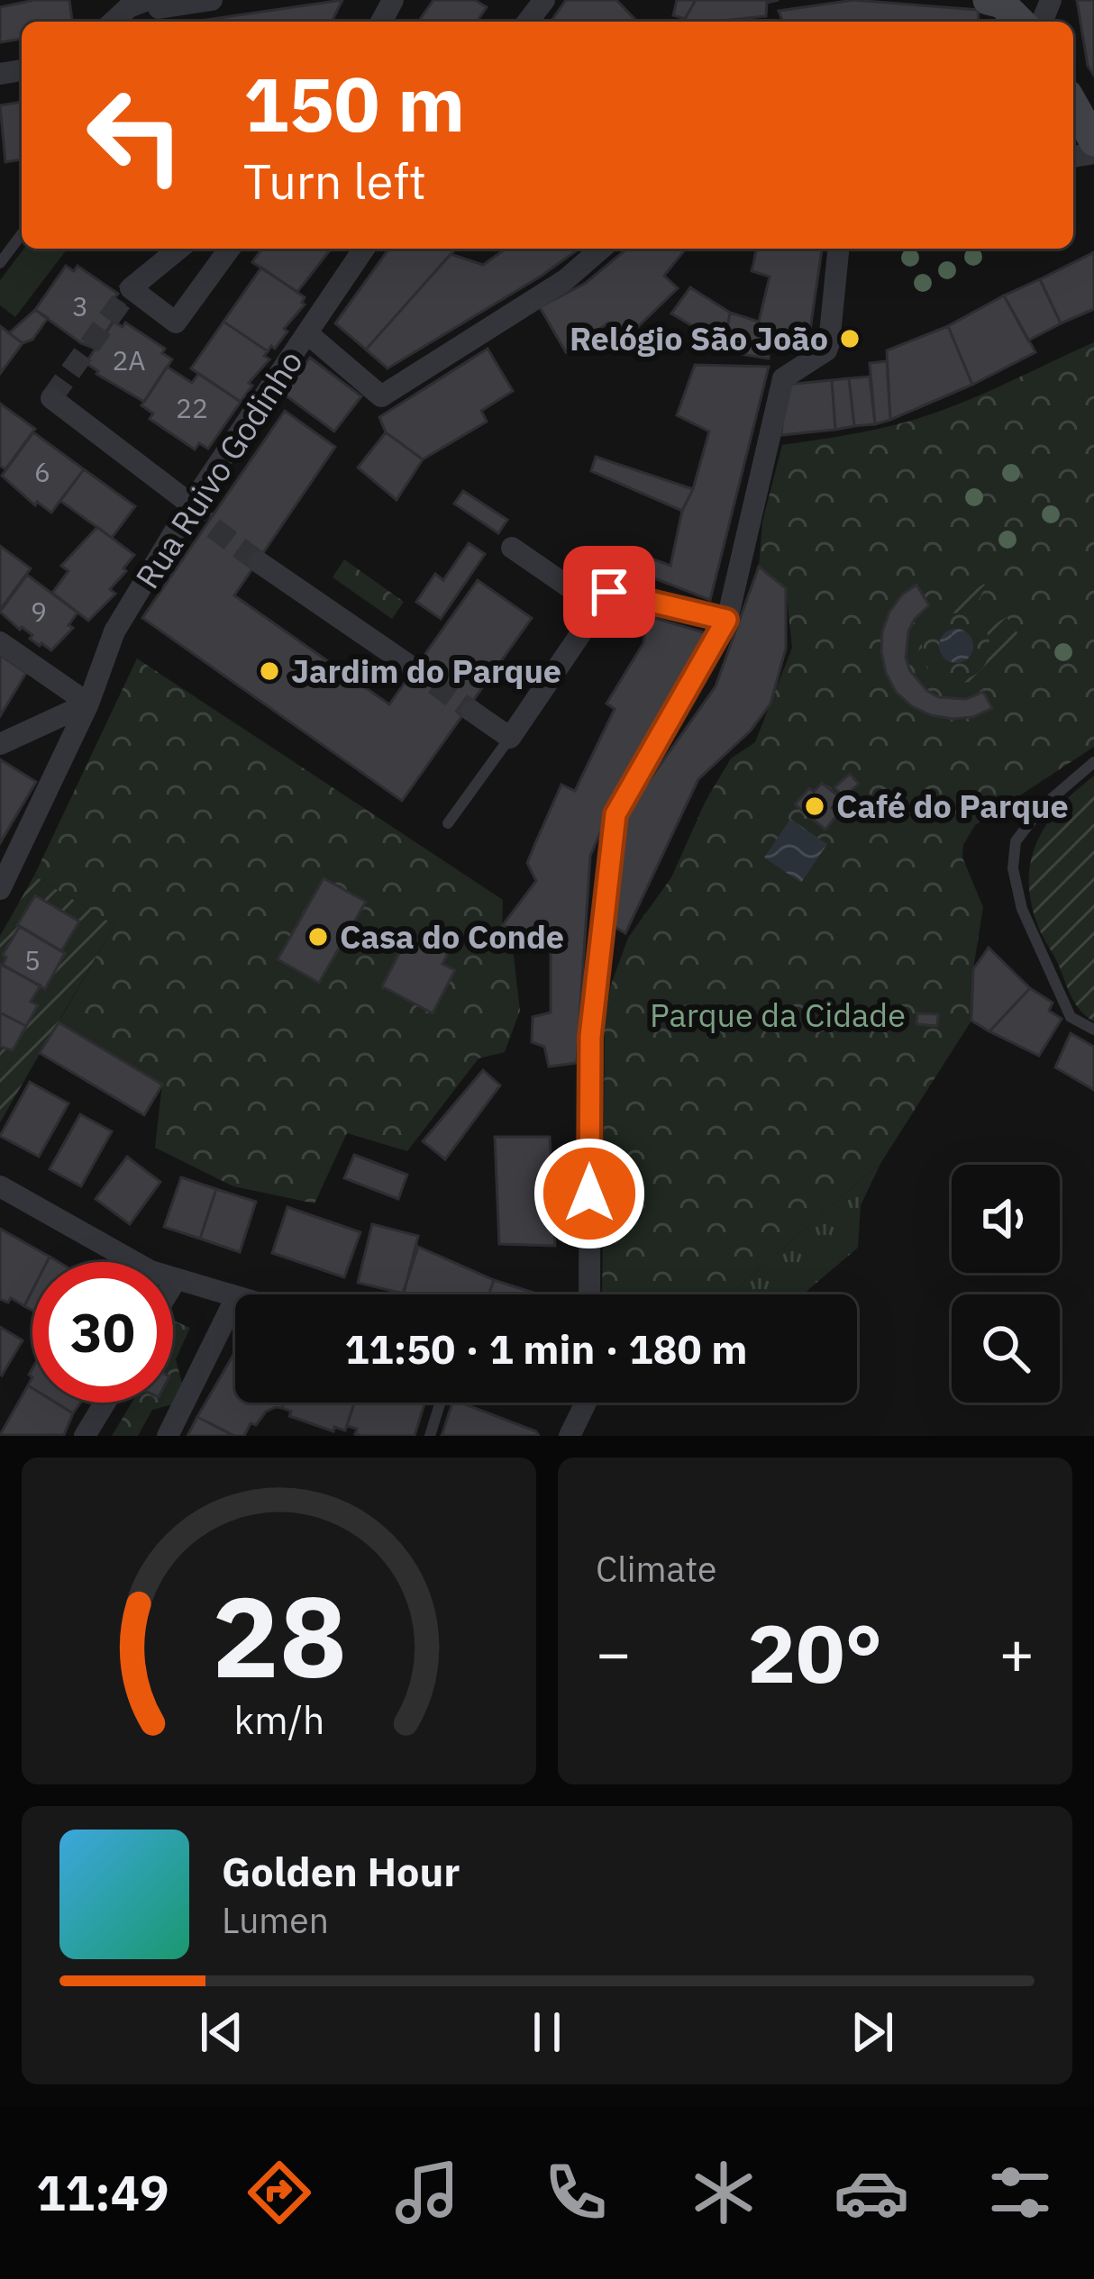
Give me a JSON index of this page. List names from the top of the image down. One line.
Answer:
{"streets":{"street":["Rua Ruivo Godinho"]},"parks":["Parque da Cidade"],"places":["Relógio São João","Jardim do Parque","Café do Parque","Casa do Conde"],"house_numbers":["3","2A","22","6","9","5"],"page":{"turn":["150 m","Turn left"],"limit":"30","trip":"11:50 · 1 min · 180 m","tile":"Climate","heat":["−","20°","+"],"song":["Golden Hour","Lumen"],"tabs":"11:49","gauge":["28","km/h"]}}
